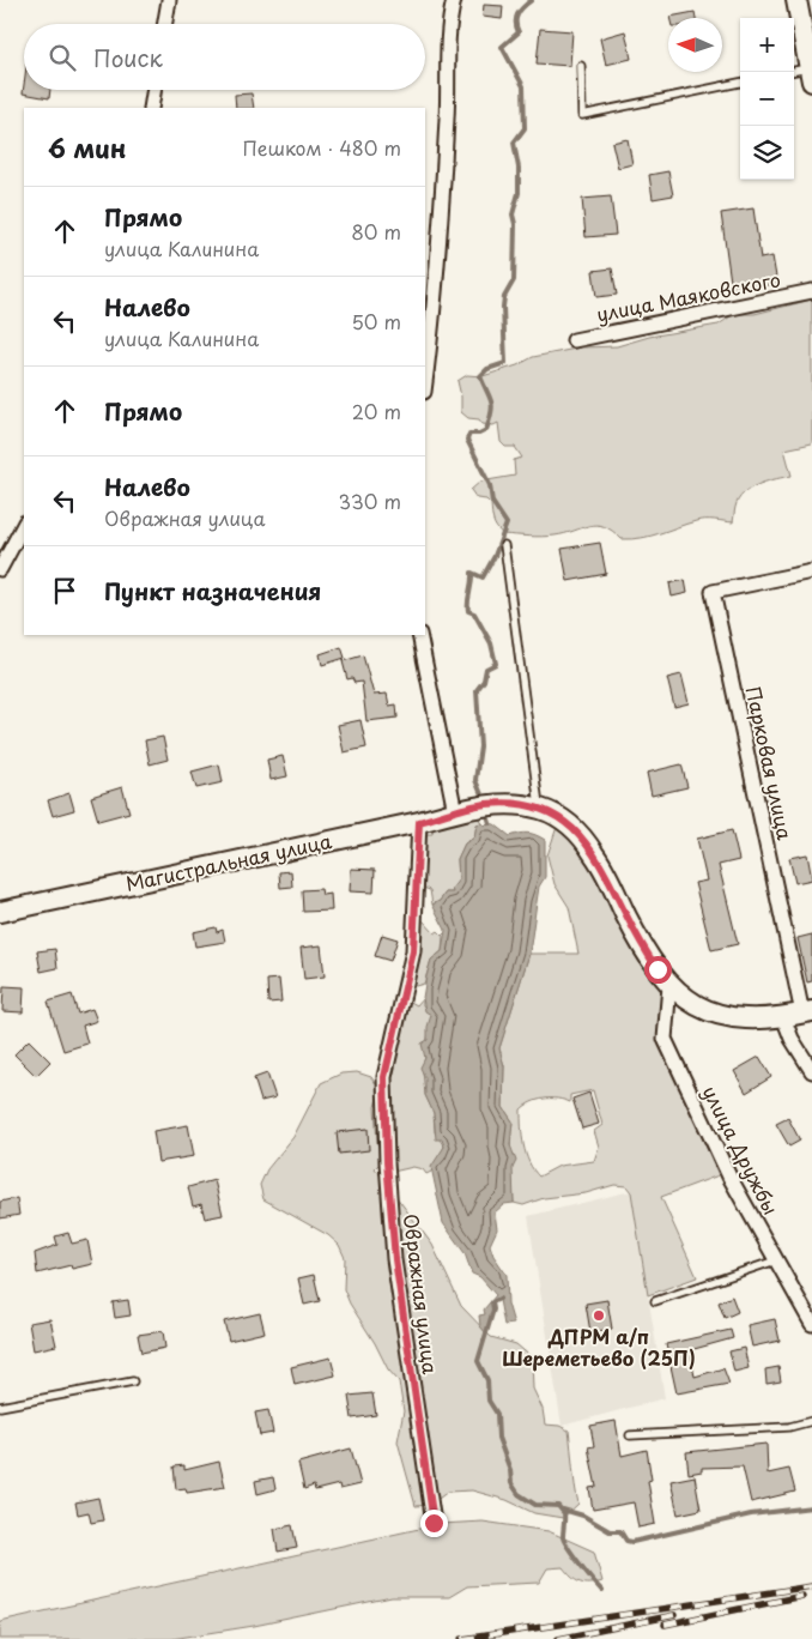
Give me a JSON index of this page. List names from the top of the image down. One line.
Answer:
{"streets":{"street":["улица Маяковского","Парковая улица","Магистральная улица","улица Дружбы","Овражная улица"]},"crossings":[["Магистральная улица","Овражная улица"]],"places":["ДПРМ а/п Шереметьево (25П)"],"north":"left","page":{"map_buttons":["+","−"],"search":"Поиск","heading":["6 мин","Пешком · 480 m"],"list":[["Прямо","улица Калинина","80 m"],["Налево","улица Калинина","50 m"],["Прямо","20 m"],["Налево","Овражная улица","330 m"],"Пункт назначения"]}}
